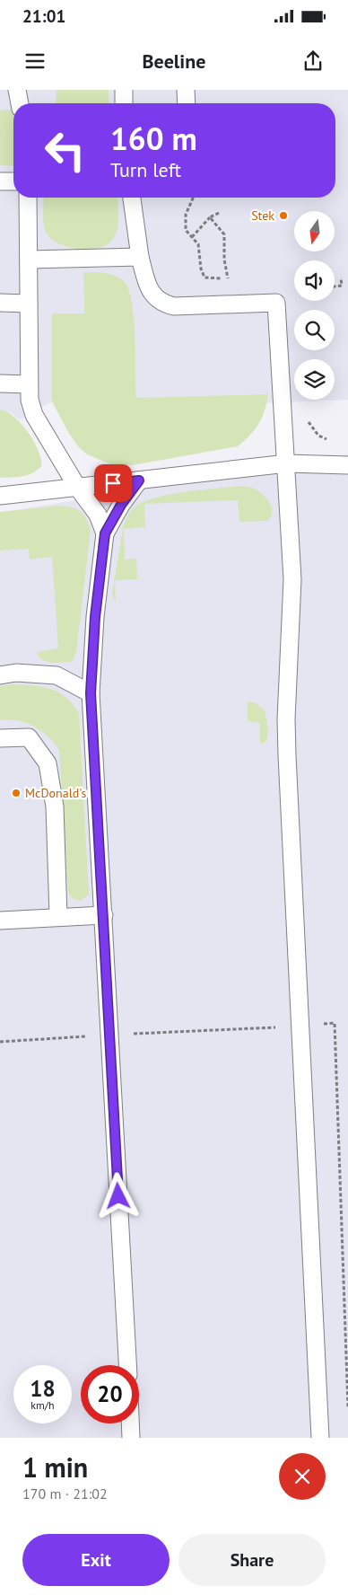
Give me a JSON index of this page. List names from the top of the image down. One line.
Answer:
{"places":["Stek","McDonald's"],"north":"bottom","page":{"status":"21:01","header":"Beeline","turn":["160 m","Turn left"],"speed":"18 km/h","limit":"20","heading":["1 min","170 m · 21:02"],"buttons":["Exit","Share"]}}
